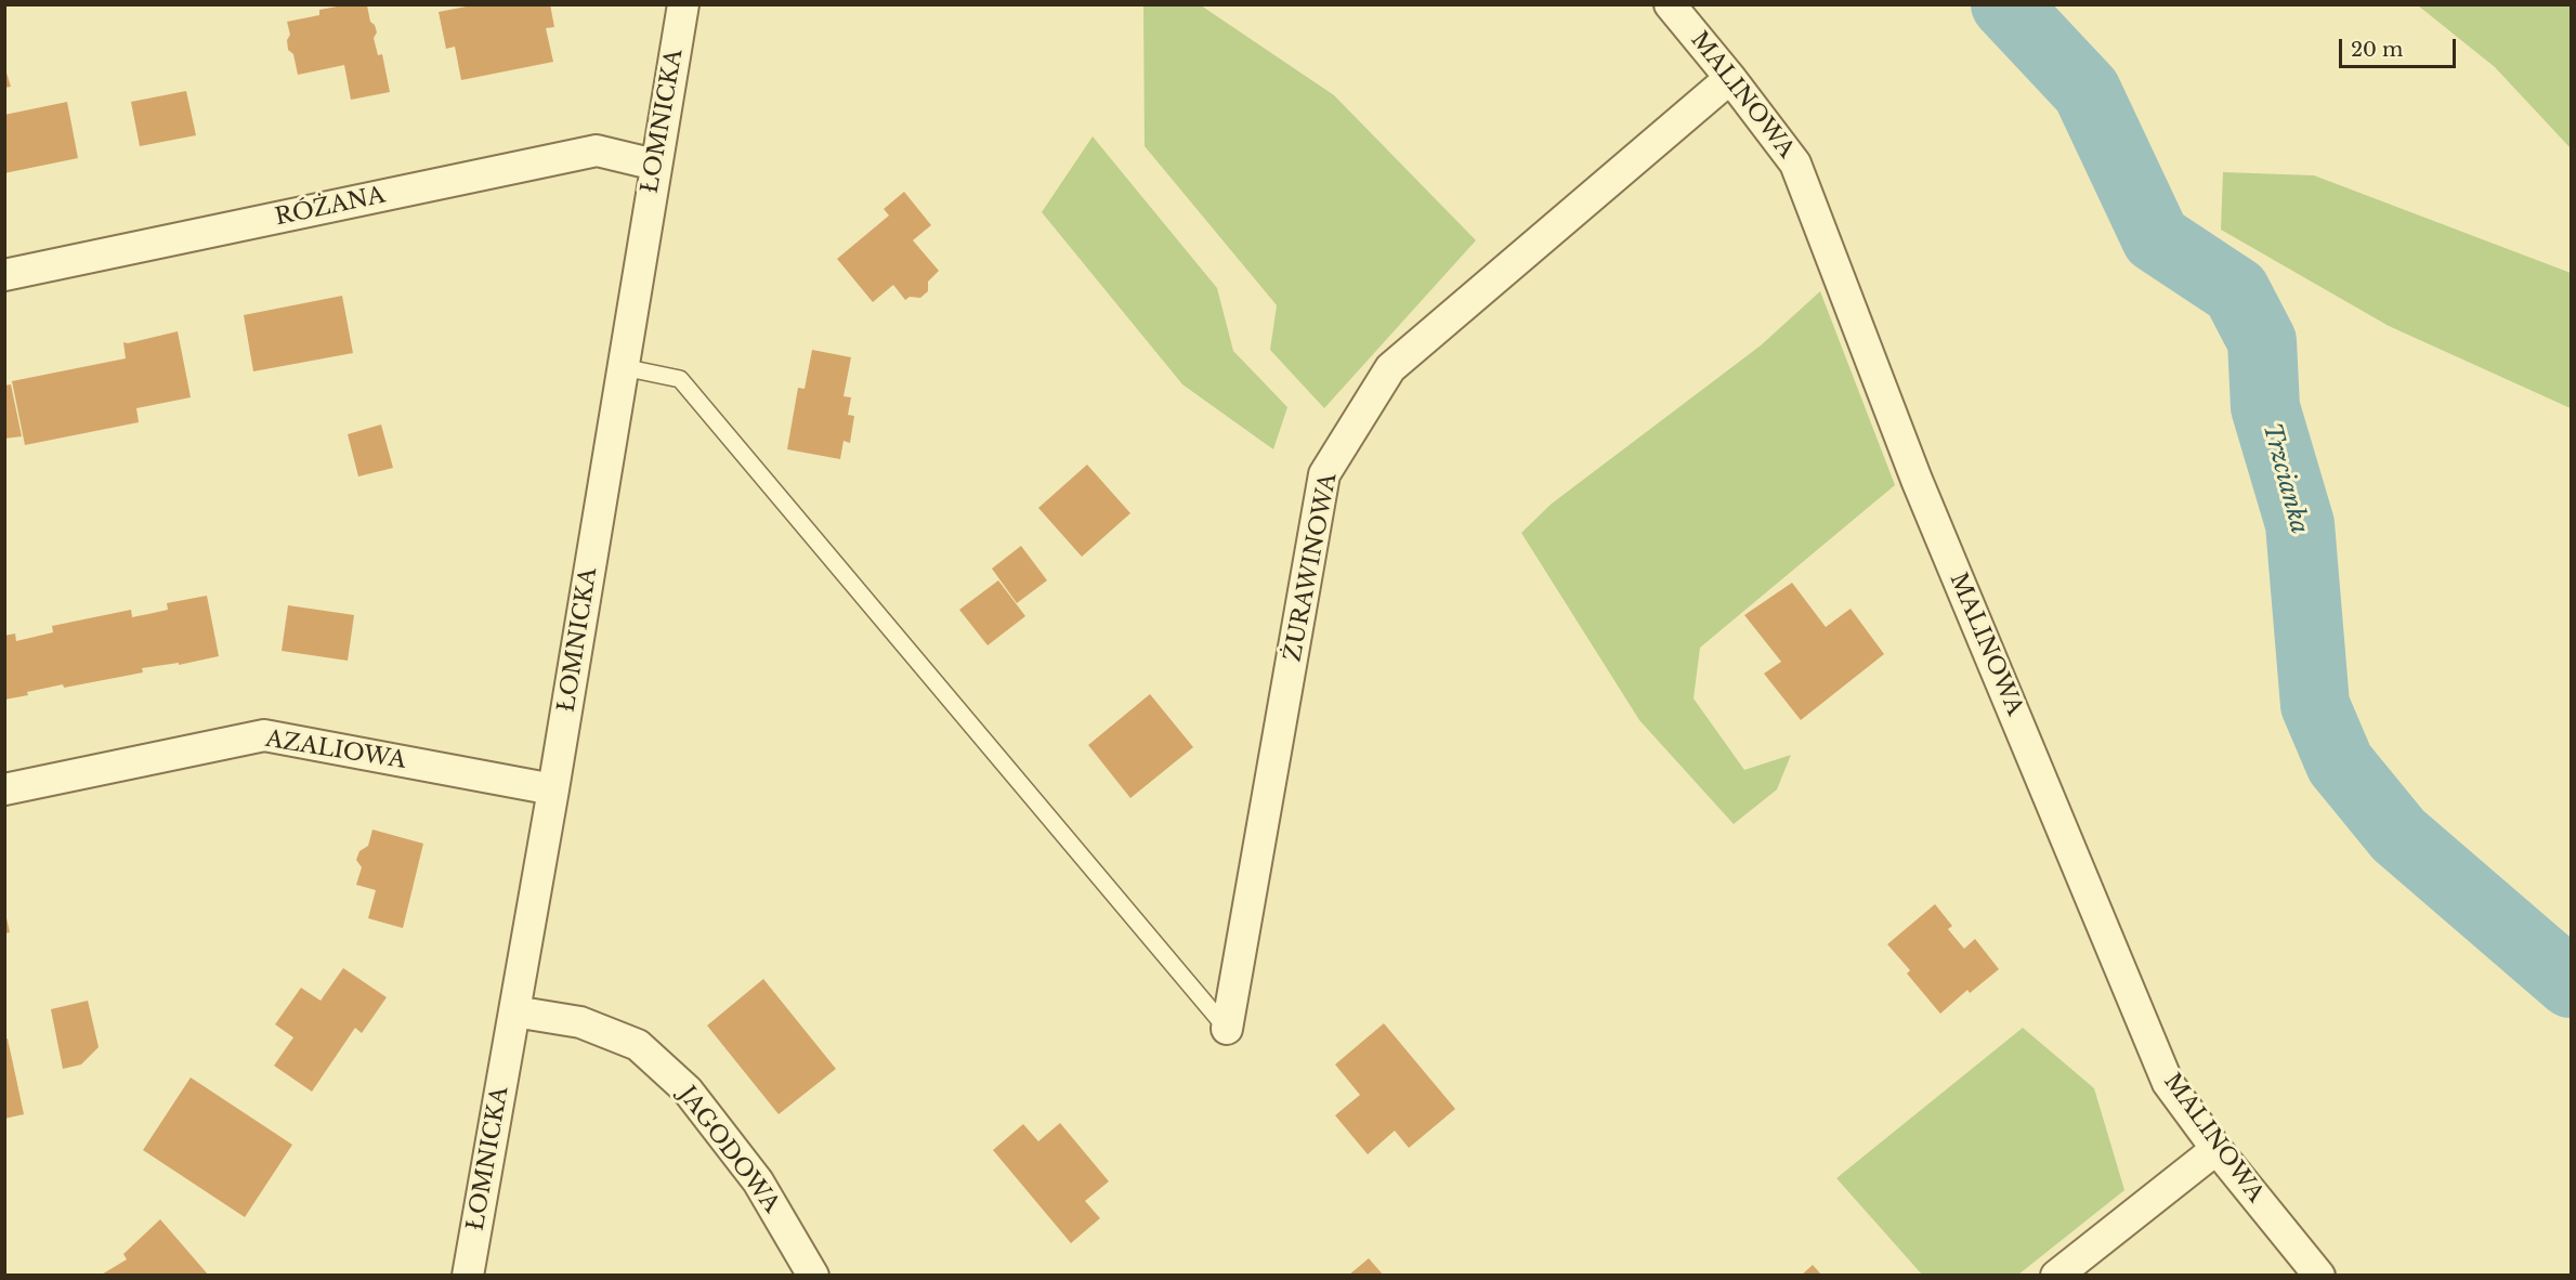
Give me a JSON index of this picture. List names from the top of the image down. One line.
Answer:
{"streets":{"street":["MALINOWA","ŁOMNICKA","RÓŻANA","ŻURAWINOWA","AZALIOWA","JAGODOWA"]},"crossings":[["MALINOWA","ŻURAWINOWA"],["ŁOMNICKA","RÓŻANA"],["ŁOMNICKA","AZALIOWA"],["ŁOMNICKA","JAGODOWA"]],"water":["Trzcianka"],"scale_bar":"20 m"}
